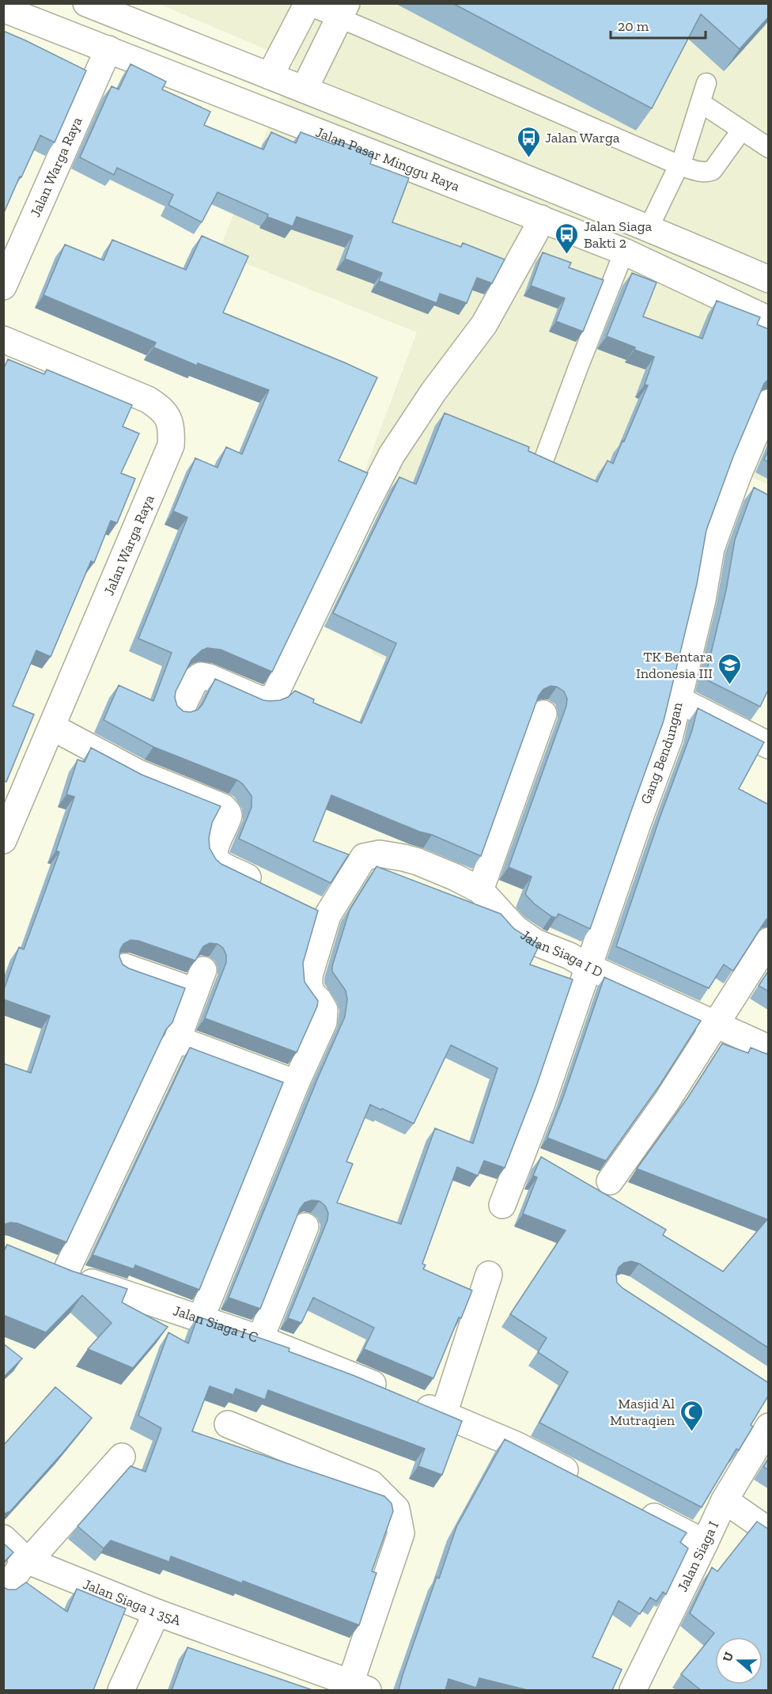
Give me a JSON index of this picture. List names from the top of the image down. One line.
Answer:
{"streets":{"street":["Jalan Pasar Minggu Raya","Jalan Warga Raya","Gang Bendungan","Jalan Siaga I D","Jalan Siaga I C","Jalan Siaga I","Jalan Siaga 1 35A"]},"crossings":[["Jalan Pasar Minggu Raya","Jalan Warga Raya"],["Gang Bendungan","Jalan Siaga I D"]],"places":{"bus stop":["Jalan Warga","Jalan Siaga Bakti 2"],"school or university":["TK Bentara Indonesia III"],"mosque":["Masjid Al Mutraqien"]},"scale_bar":"20 m","north":"left"}
